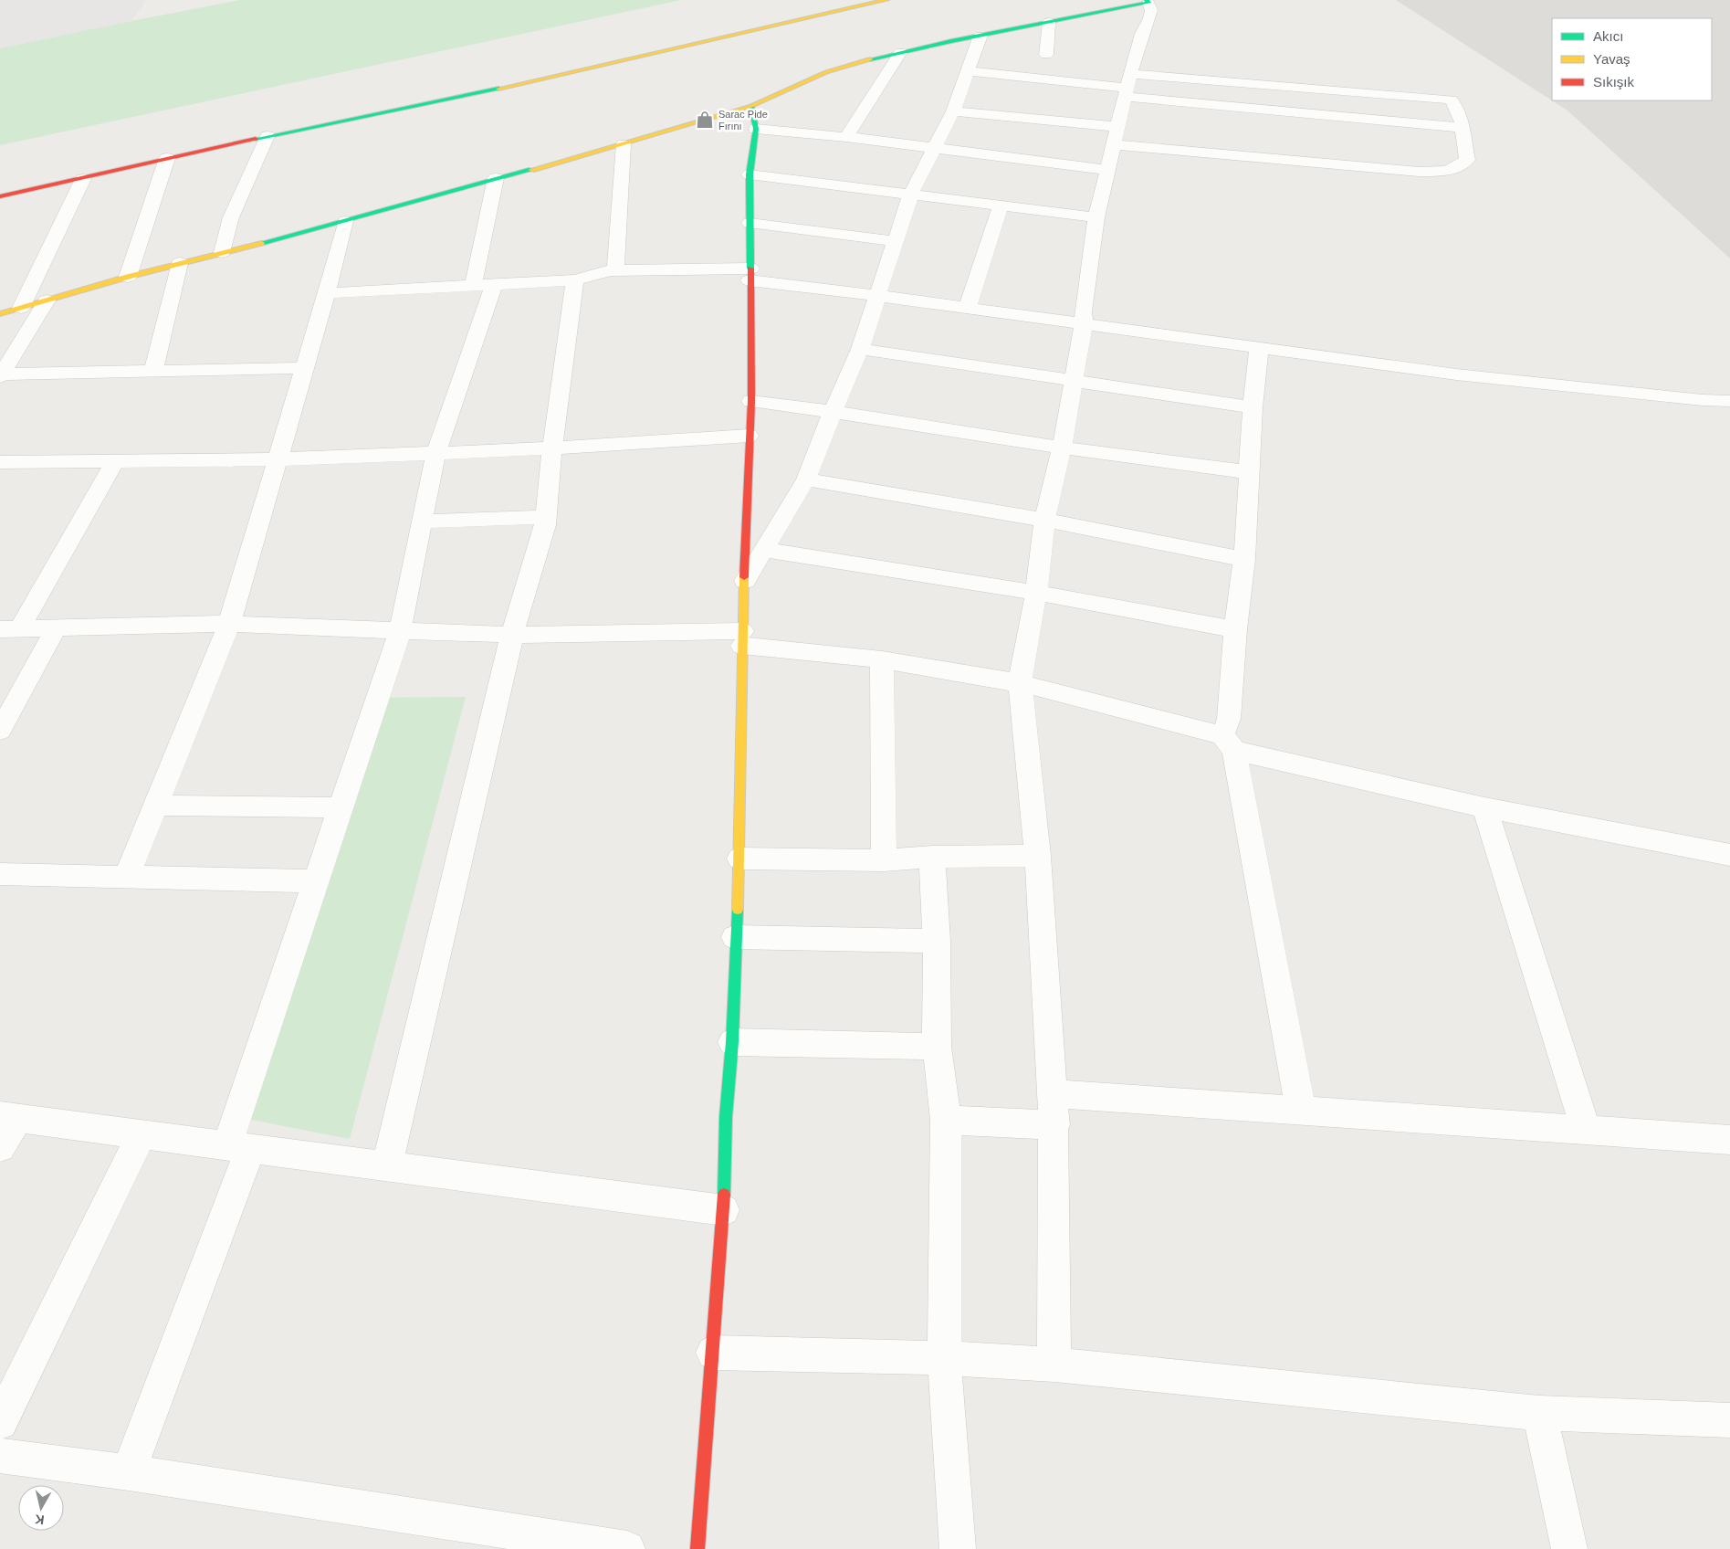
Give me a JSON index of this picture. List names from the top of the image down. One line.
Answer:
{"places":{"shop":["Sarac Pide Fırını"]},"legend":["Akıcı","Yavaş","Sıkışık"],"north":"bottom"}
